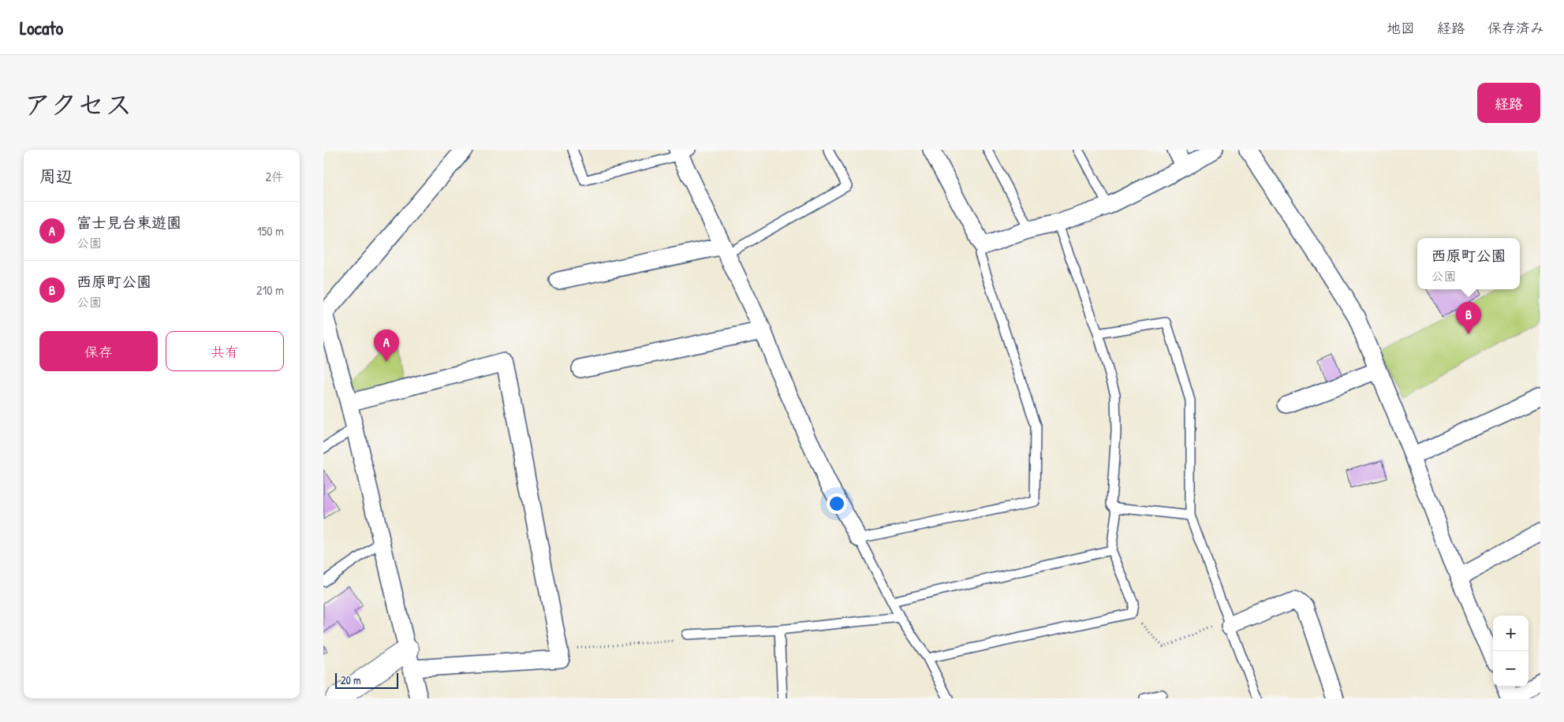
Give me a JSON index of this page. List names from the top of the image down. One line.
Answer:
{"scale_bar":"20 m","page":{"header":"Locato","nav":["地図","経路","保存済み"],"title":"アクセス","buttons":["経路",["保存","共有"]],"heading":["周辺","2件"],"list":[{"mark":"A","name":"富士見台東遊園","note":"公園","value":"150 m"},{"mark":"B","name":"西原町公園","note":"公園","value":"210 m"}],"popup":["西原町公園","公園"],"pins":["B","A"],"map_buttons":["+","−"],"scale":"20 m"}}
